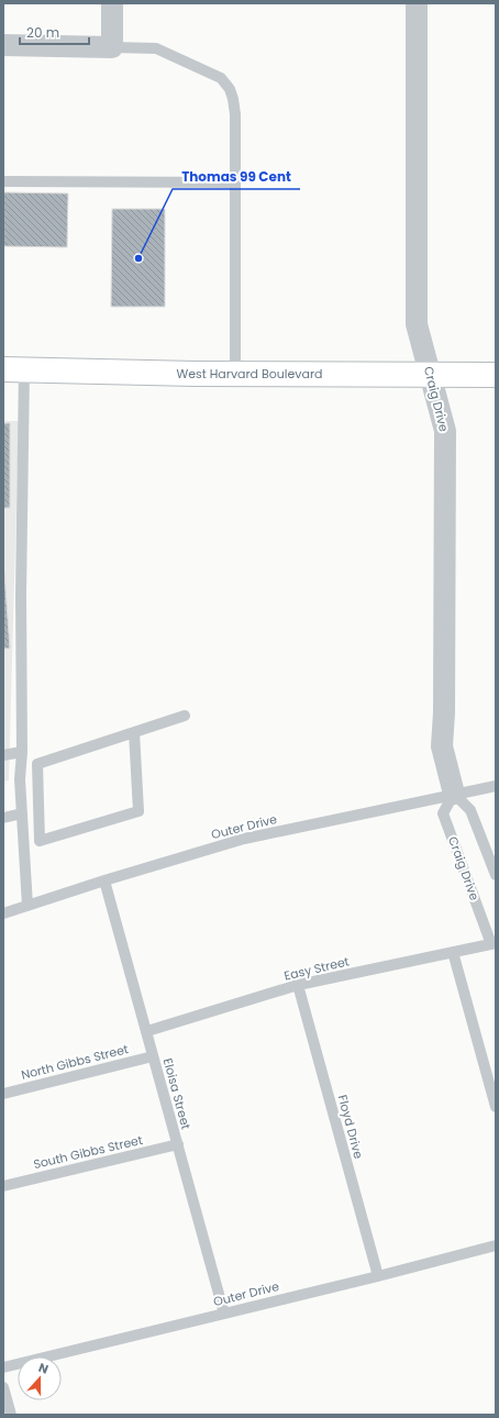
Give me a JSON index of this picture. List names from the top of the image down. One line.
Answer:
{"streets":{"main road":["West Harvard Boulevard"],"street":["Craig Drive"],"lane":["Outer Drive","Easy Street","North Gibbs Street","Eloisa Street","Floyd Drive","South Gibbs Street"]},"crossings":[["West Harvard Boulevard","Craig Drive"],["Craig Drive","Outer Drive"],["Craig Drive","Easy Street"],["Outer Drive","Eloisa Street"],["Outer Drive","Floyd Drive"],["Easy Street","Eloisa Street"],["Easy Street","Floyd Drive"],["North Gibbs Street","Eloisa Street"],["Eloisa Street","South Gibbs Street"]],"places":["Thomas 99 Cent"],"scale_bar":"20 m","north":"top"}
